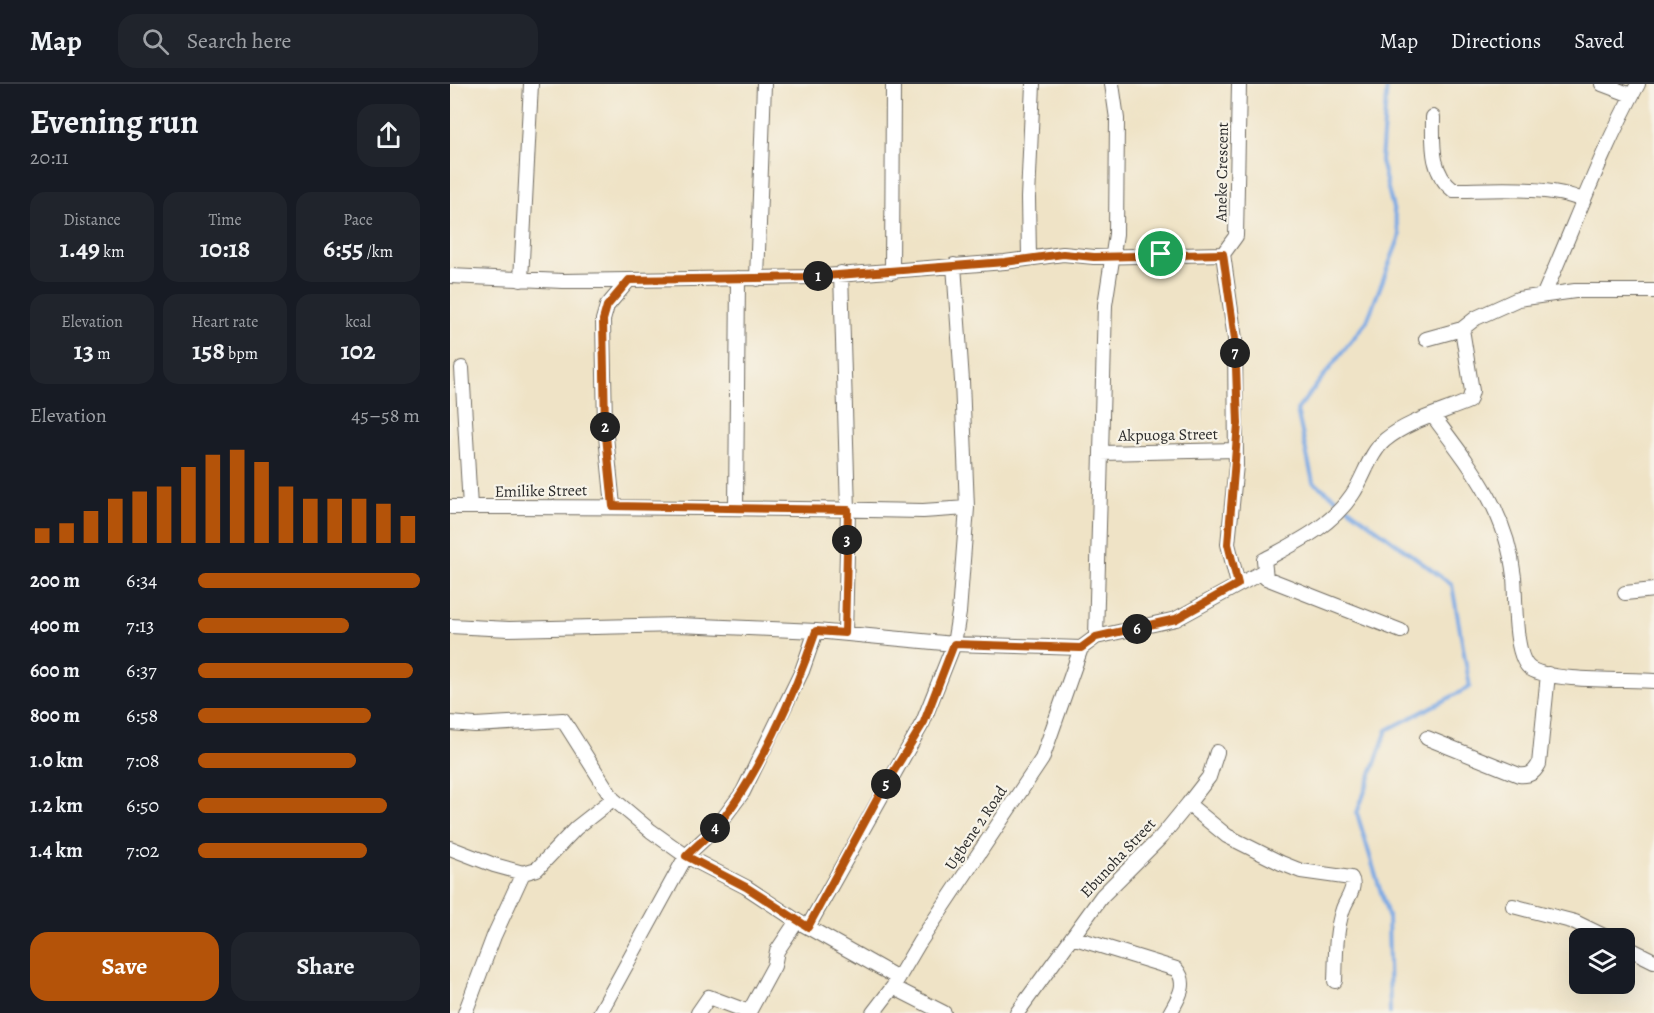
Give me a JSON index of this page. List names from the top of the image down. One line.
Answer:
{"streets":{"street":["Aneke Crescent","Akpuoga Street","Emilike Street","Ugbene 2 Road","Ebunoha Street"]},"page":{"header":"Map","search":"Search here","nav":["Map","Directions","Saved"],"heading":["Evening run","20:11"],"stats":[["Distance","1.49 km"],["Time","10:18"],["Pace","6:55 /km"],["Elevation","13 m"],["Heart rate","158 bpm"],["kcal","102"]],"pins":["1","7","2","3","6","5","4"],"chart":["Elevation","45–58 m"],"list":[{"name":"200 m","note":"6:34"},{"name":"400 m","note":"7:13"},{"name":"600 m","note":"6:37"},{"name":"800 m","note":"6:58"},{"name":"1.0 km","note":"7:08"},{"name":"1.2 km","note":"6:50"},{"name":"1.4 km","note":"7:02"}],"buttons":["Save","Share"]}}
